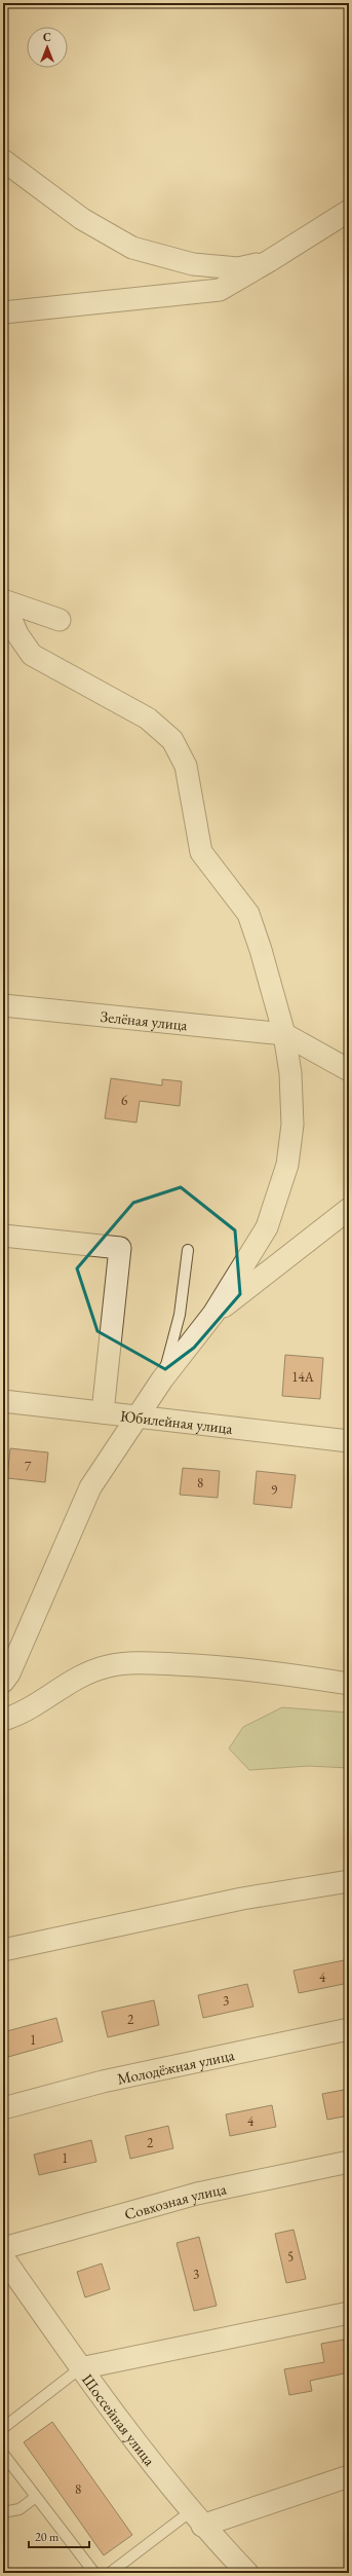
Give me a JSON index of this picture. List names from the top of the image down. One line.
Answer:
{"streets":{"street":["Зелёная улица","Юбилейная улица","Молодёжная улица","Совхозная улица","Шоссейная улица"]},"house_numbers":["6","14А","7","8","9","4","3","2","1","4","2","1","5","3","8"],"scale_bar":"20 m","north":"top"}
